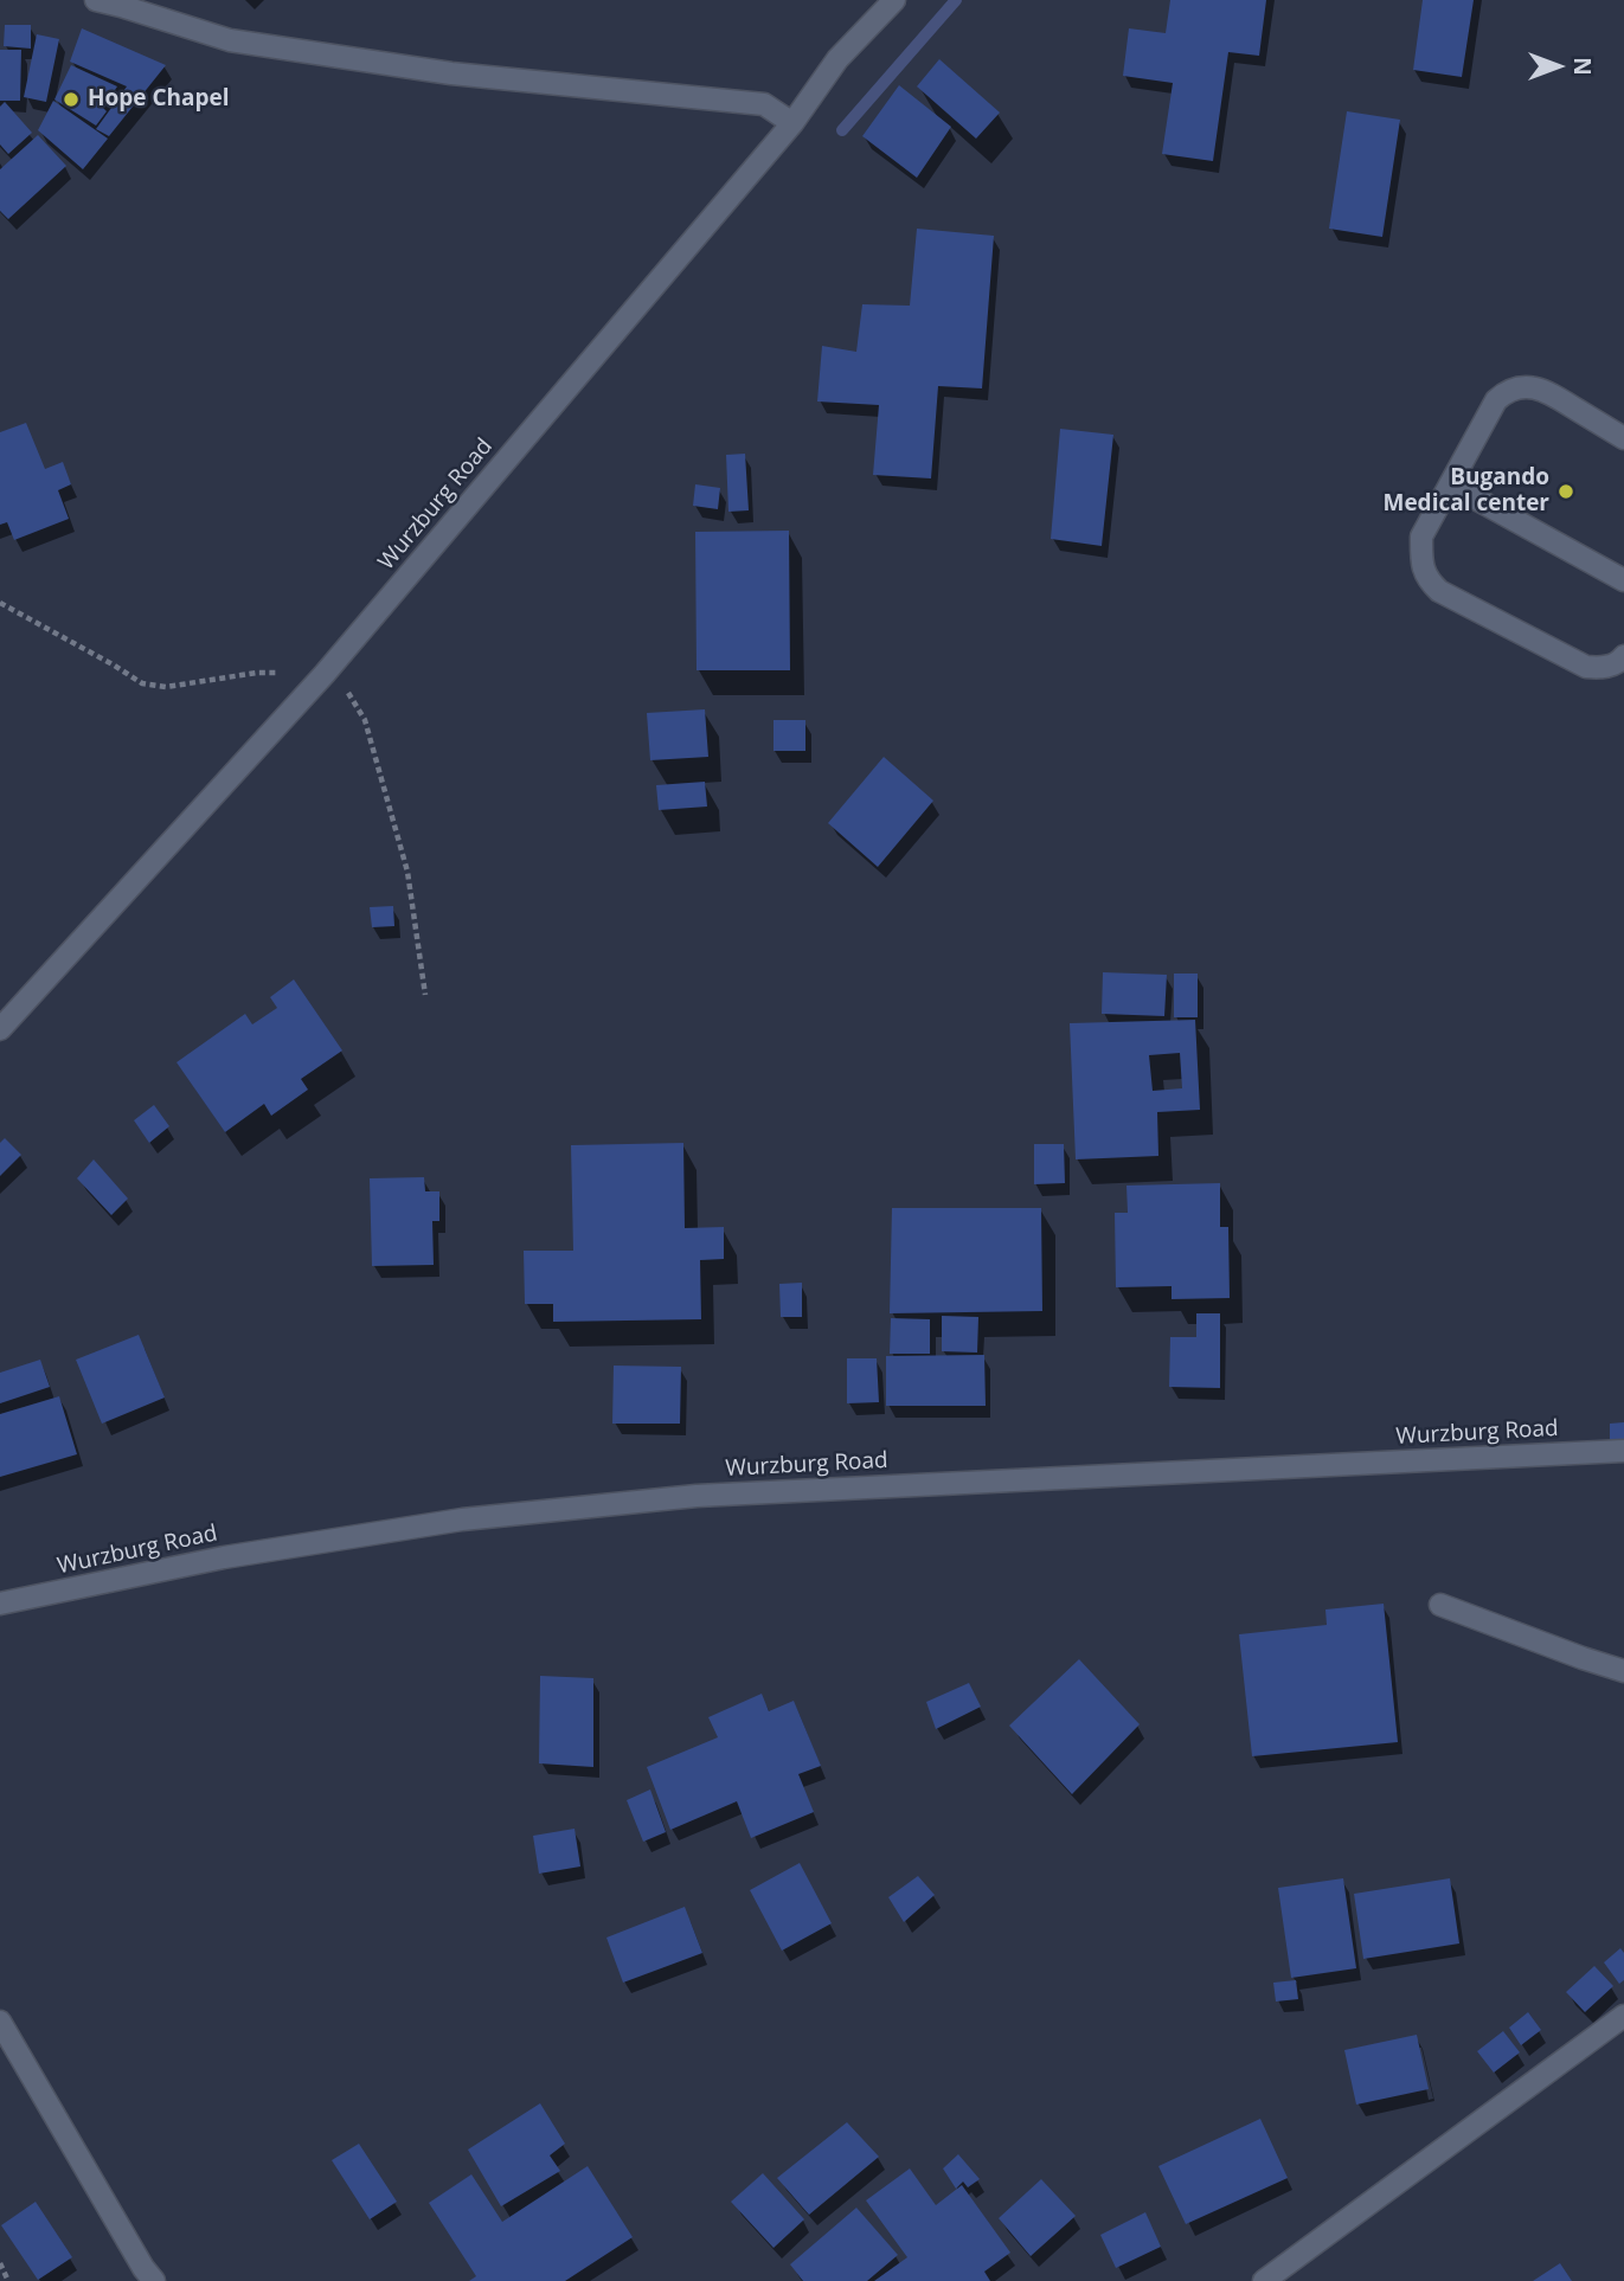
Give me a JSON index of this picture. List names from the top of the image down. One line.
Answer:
{"streets":{"street":["Wurzburg Road"]},"places":["Hope Chapel","Bugando Medical center"],"north":"right"}
